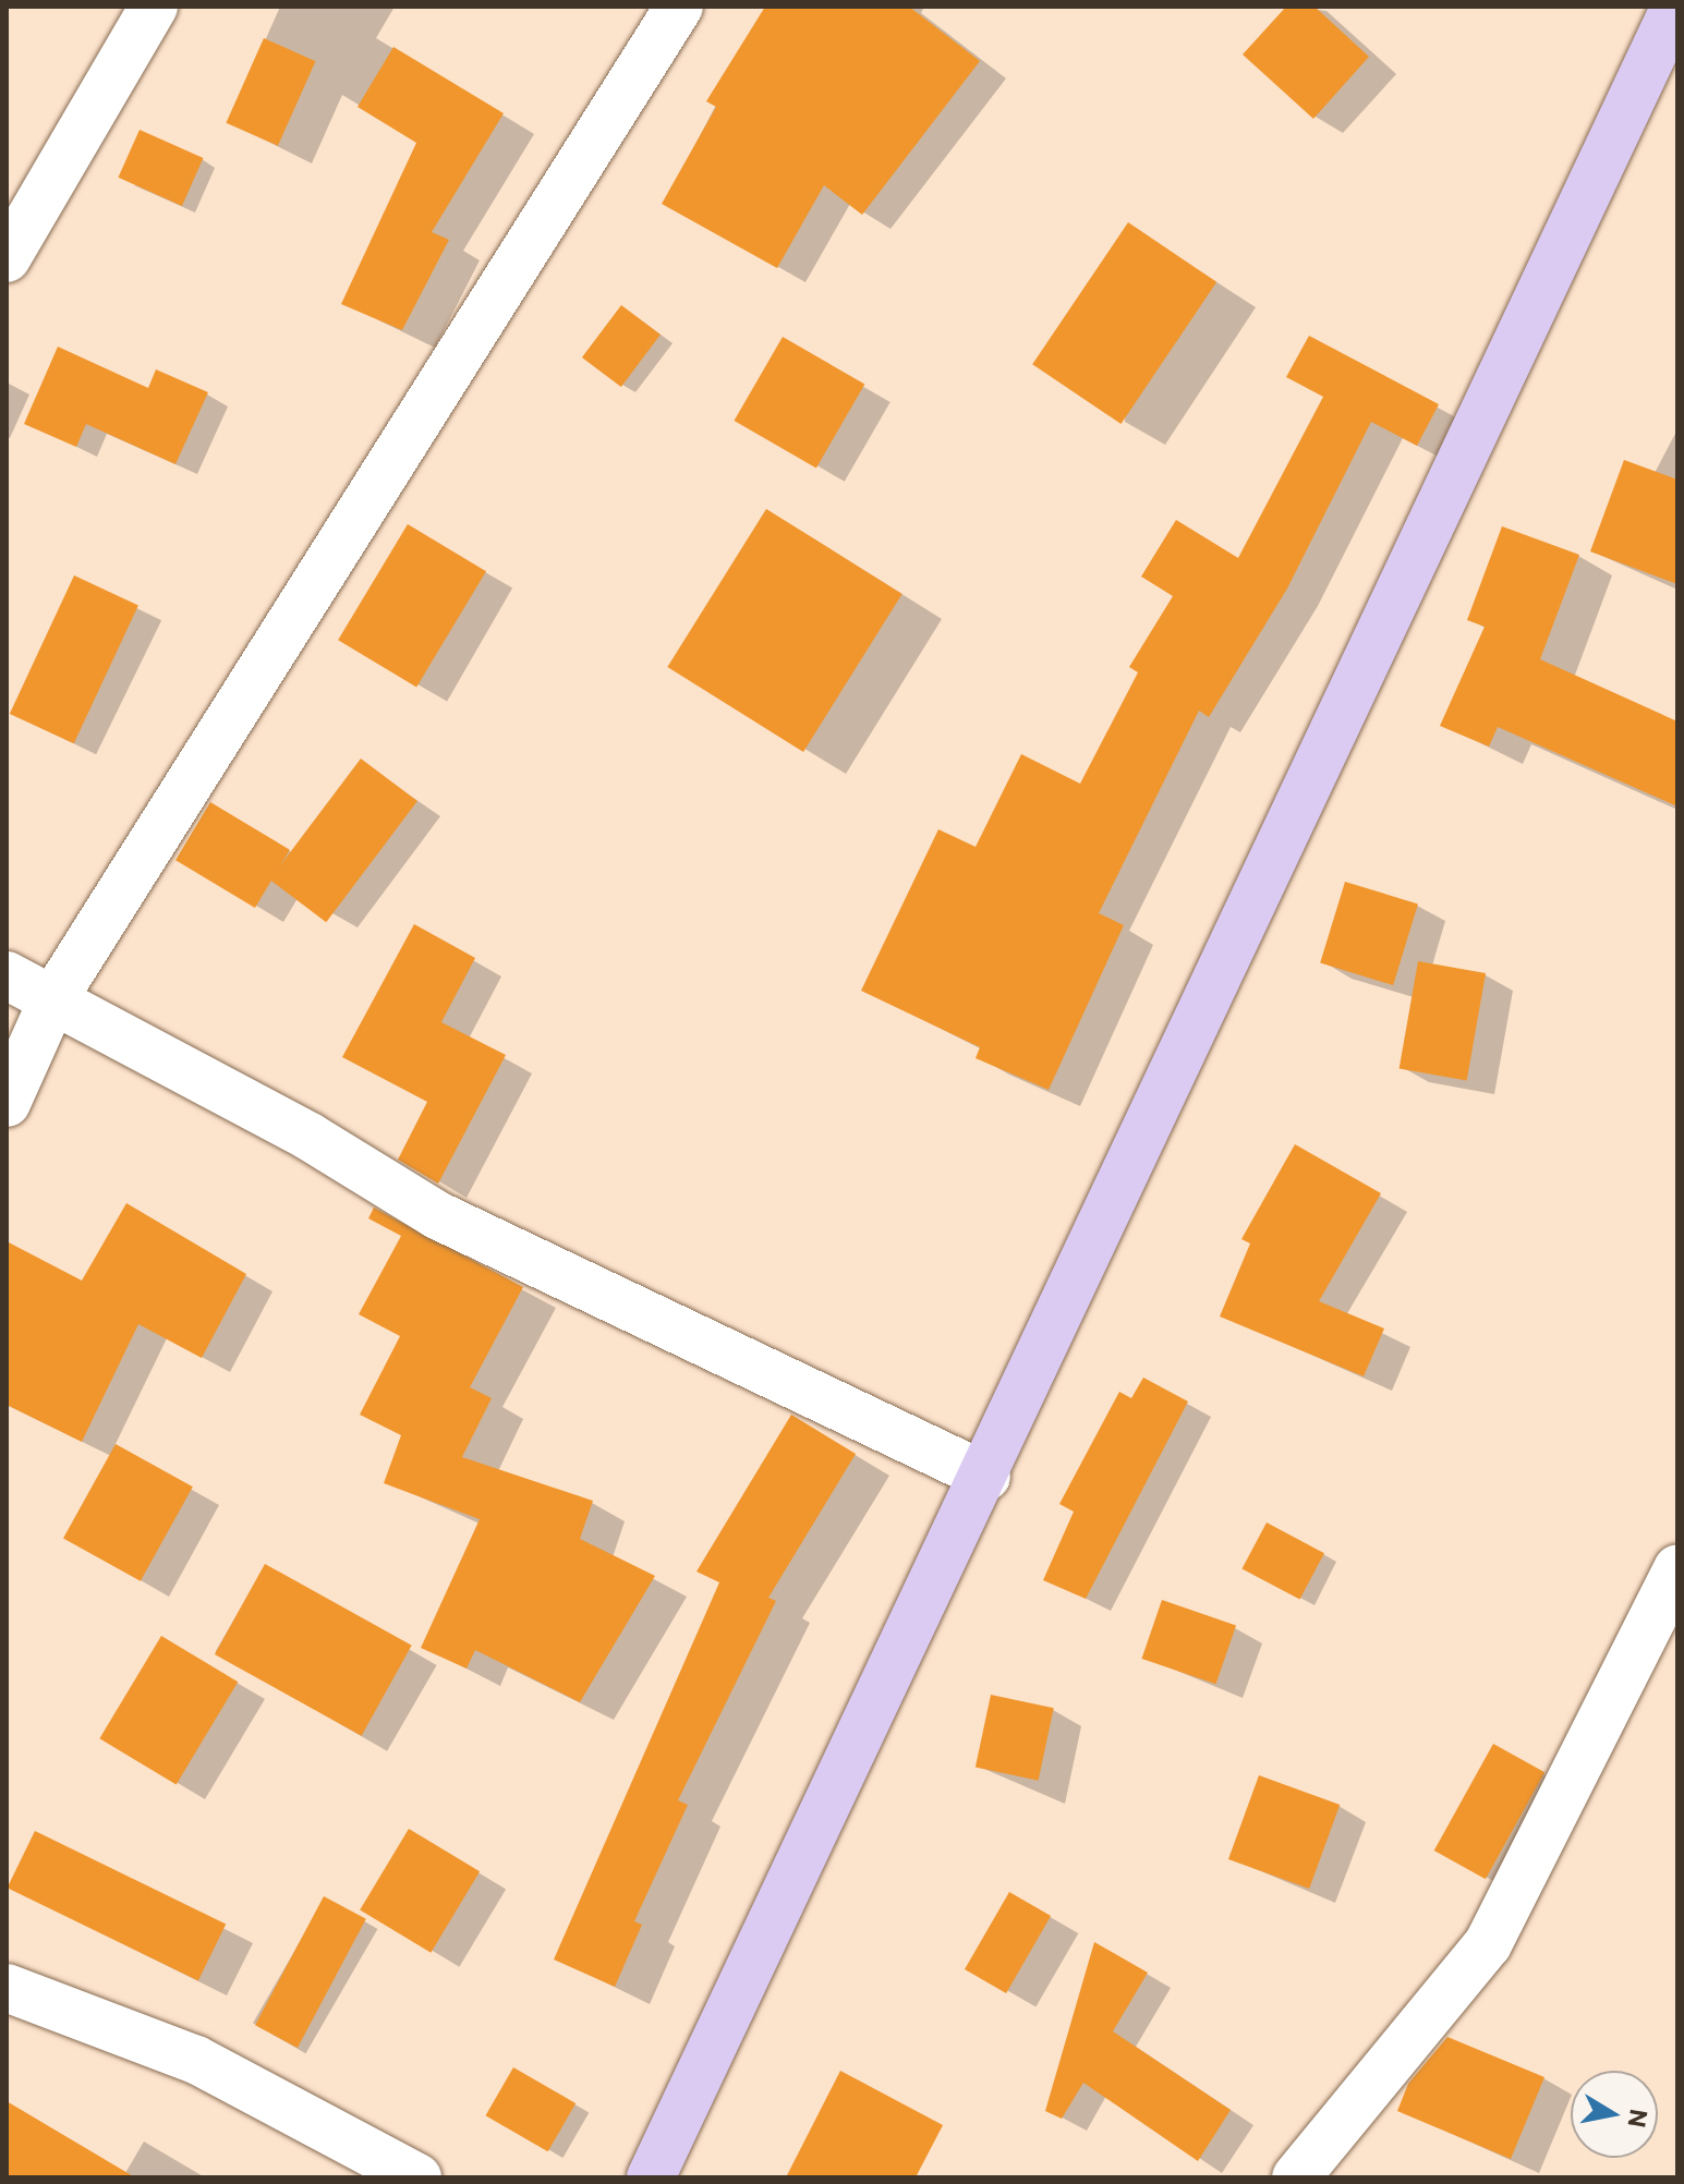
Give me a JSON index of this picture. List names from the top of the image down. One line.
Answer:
{"north":"right"}
